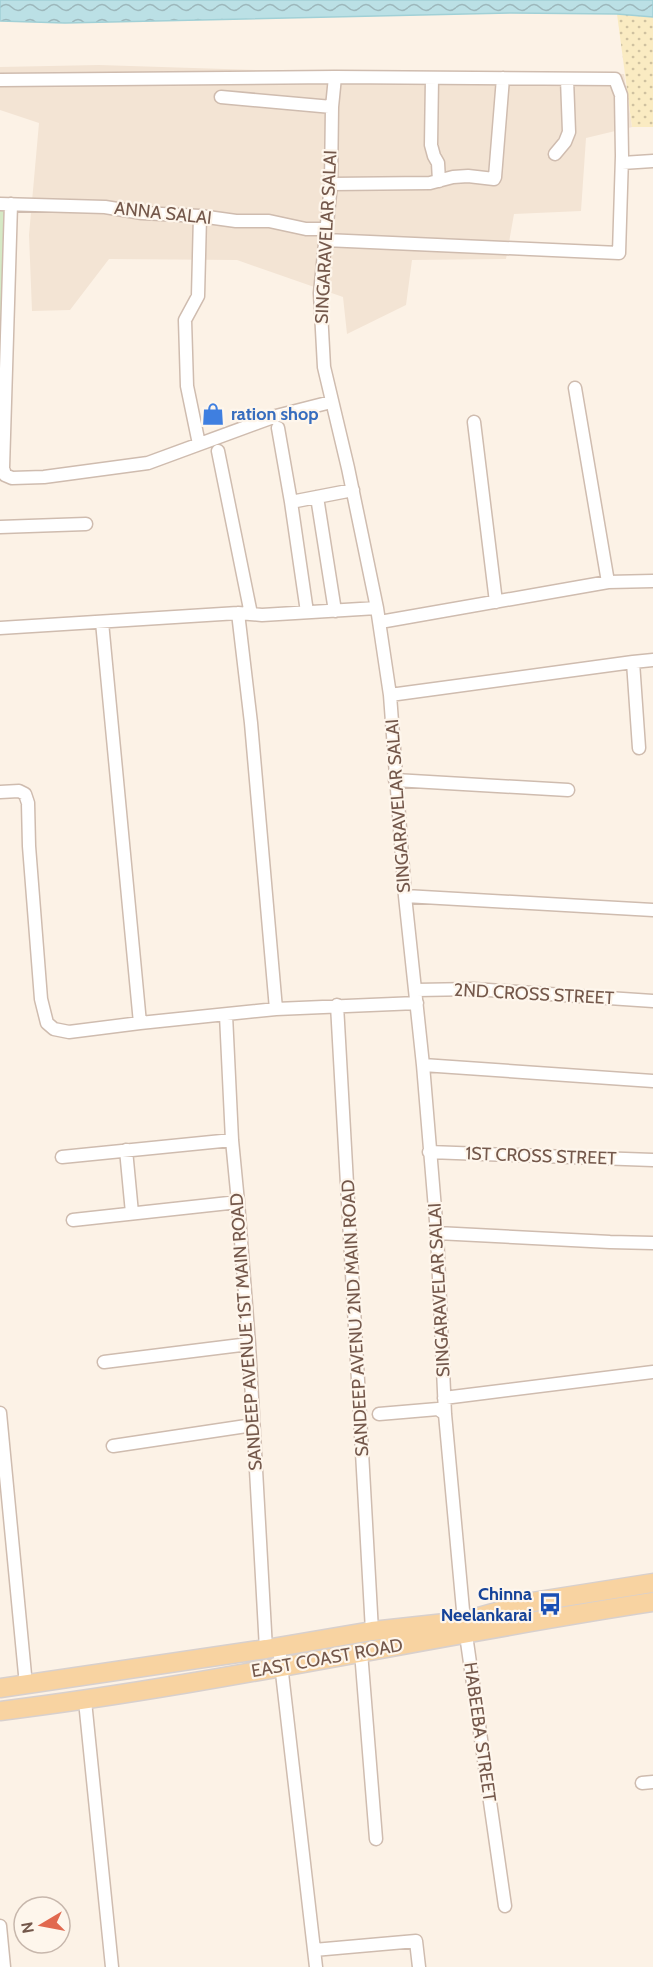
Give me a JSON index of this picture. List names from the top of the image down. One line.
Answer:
{"streets":{"main road":["EAST COAST ROAD"],"street":["ANNA SALAI","SINGARAVELAR SALAI","2ND CROSS STREET","1ST CROSS STREET","SANDEEP AVENU 2ND MAIN ROAD","SANDEEP AVENUE 1ST MAIN ROAD","HABEEBA STREET"]},"crossings":[["ANNA SALAI","SINGARAVELAR SALAI"],["SINGARAVELAR SALAI","2ND CROSS STREET"],["SINGARAVELAR SALAI","1ST CROSS STREET"],["SINGARAVELAR SALAI","EAST COAST ROAD"],["SINGARAVELAR SALAI","HABEEBA STREET"],["2ND CROSS STREET","SANDEEP AVENU 2ND MAIN ROAD"],["2ND CROSS STREET","SANDEEP AVENUE 1ST MAIN ROAD"],["SANDEEP AVENU 2ND MAIN ROAD","EAST COAST ROAD"],["SANDEEP AVENUE 1ST MAIN ROAD","EAST COAST ROAD"],["EAST COAST ROAD","HABEEBA STREET"]],"places":{"shop":["ration shop"],"bus stop":["Chinna Neelankarai"]},"north":"left"}
